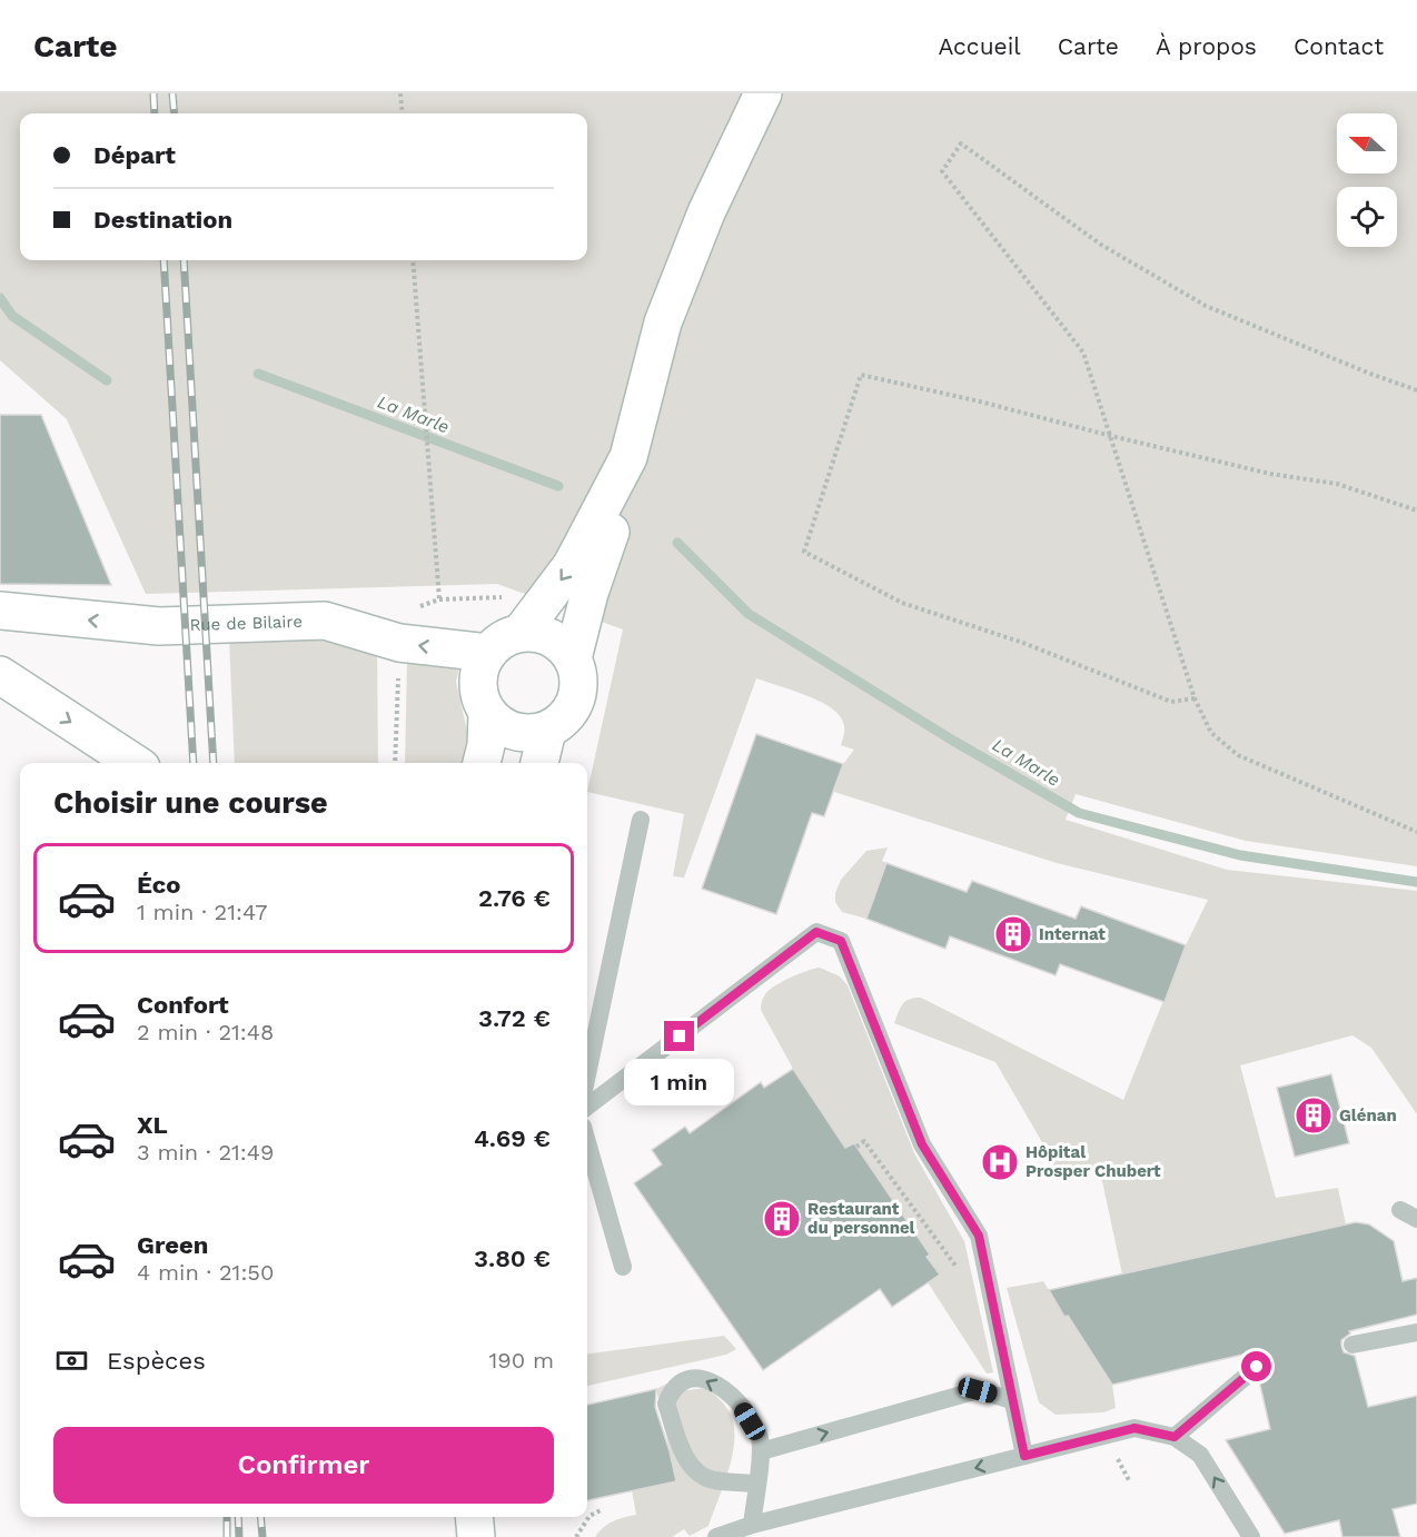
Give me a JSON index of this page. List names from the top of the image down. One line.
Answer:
{"streets":{"street":["Rue de Bilaire"]},"one_way":["Rue de Bilaire"],"water":["La Marle"],"places":{"building":["Internat","Glénan","Restaurant du personnel"],"hospital":["Hôpital Prosper Chubert"]},"north":"left","page":{"header":"Carte","nav":["Accueil","Carte","À propos","Contact"],"banner":["Départ","Destination"],"heading":"Choisir une course","list":[{"name":"Éco","note":"1 min · 21:47","value":"2.76 €"},{"name":"Confort","note":"2 min · 21:48","value":"3.72 €"},{"name":"XL","note":"3 min · 21:49","value":"4.69 €"},{"name":"Green","note":"4 min · 21:50","value":"3.80 €"}],"bubble":"1 min","pay":["Espèces","190 m"],"buttons":"Confirmer"}}
